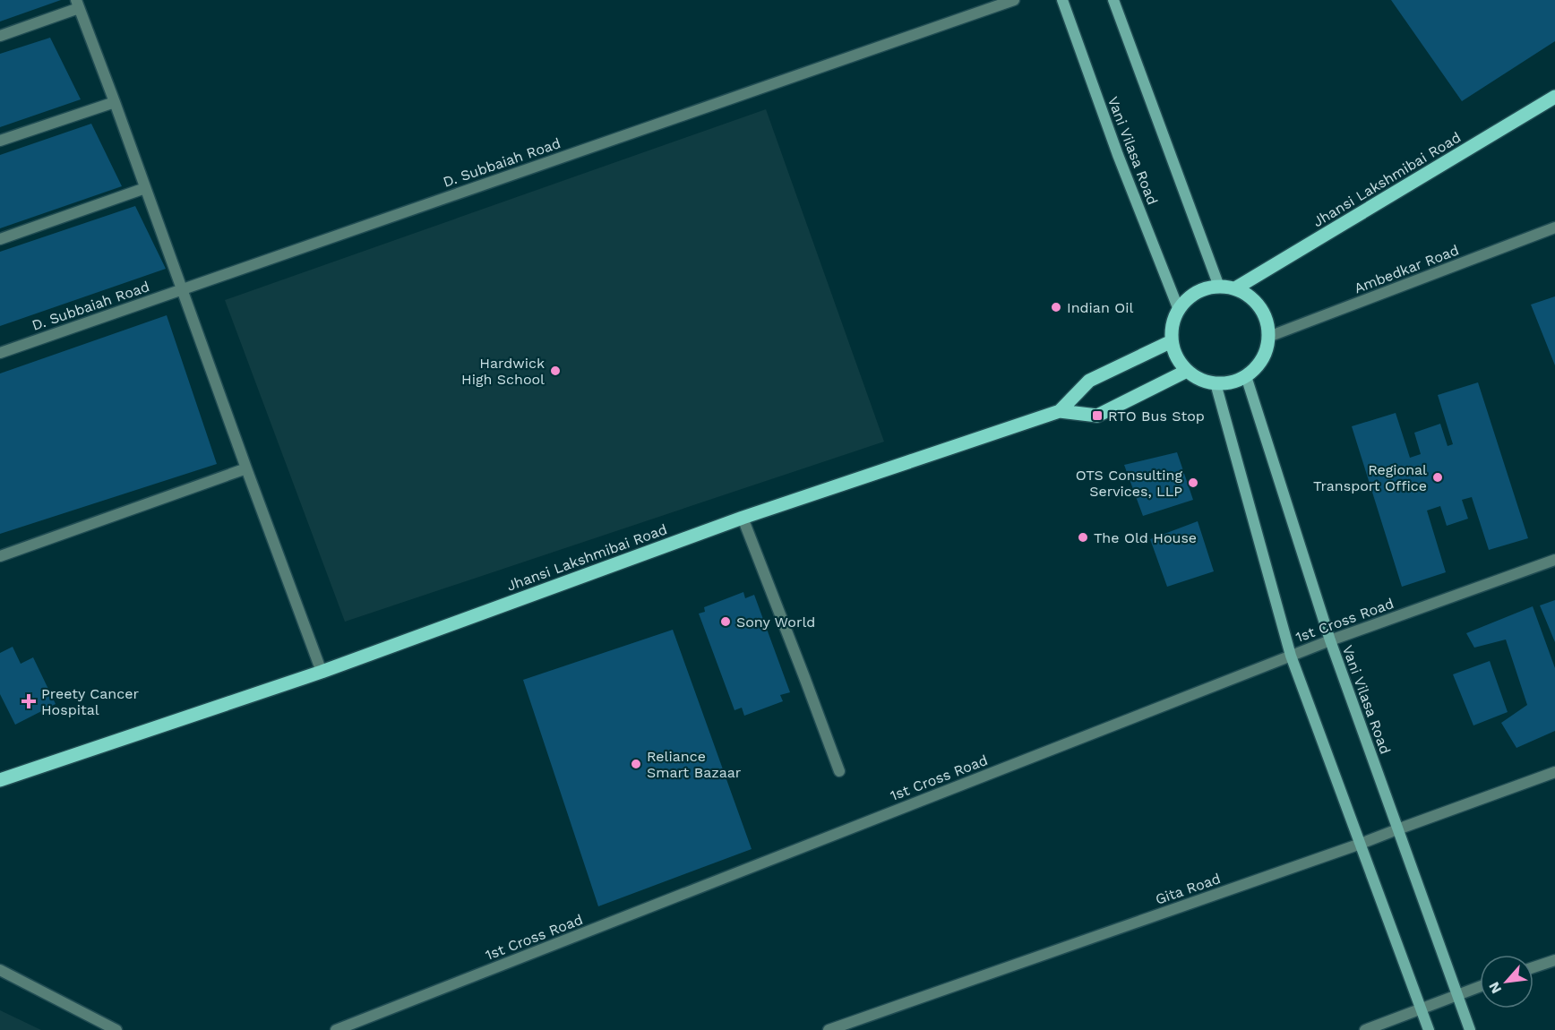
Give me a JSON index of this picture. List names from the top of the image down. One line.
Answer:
{"streets":{"main road":["Vani Vilasa Road","Jhansi Lakshmibai Road"],"street":["D. Subbaiah Road","Ambedkar Road","1st Cross Road","Gita Road"]},"crossings":[["Vani Vilasa Road","Jhansi Lakshmibai Road"],["Vani Vilasa Road","Ambedkar Road"],["Vani Vilasa Road","1st Cross Road"],["Vani Vilasa Road","Gita Road"],["Jhansi Lakshmibai Road","Ambedkar Road"]],"places":{"other":["Indian Oil","Hardwick High School","Regional Transport Office","OTS Consulting Services, LLP","The Old House","Sony World","Reliance Smart Bazaar"],"transit":["RTO Bus Stop"],"health":["Preety Cancer Hospital"]},"north":"bottom left"}
